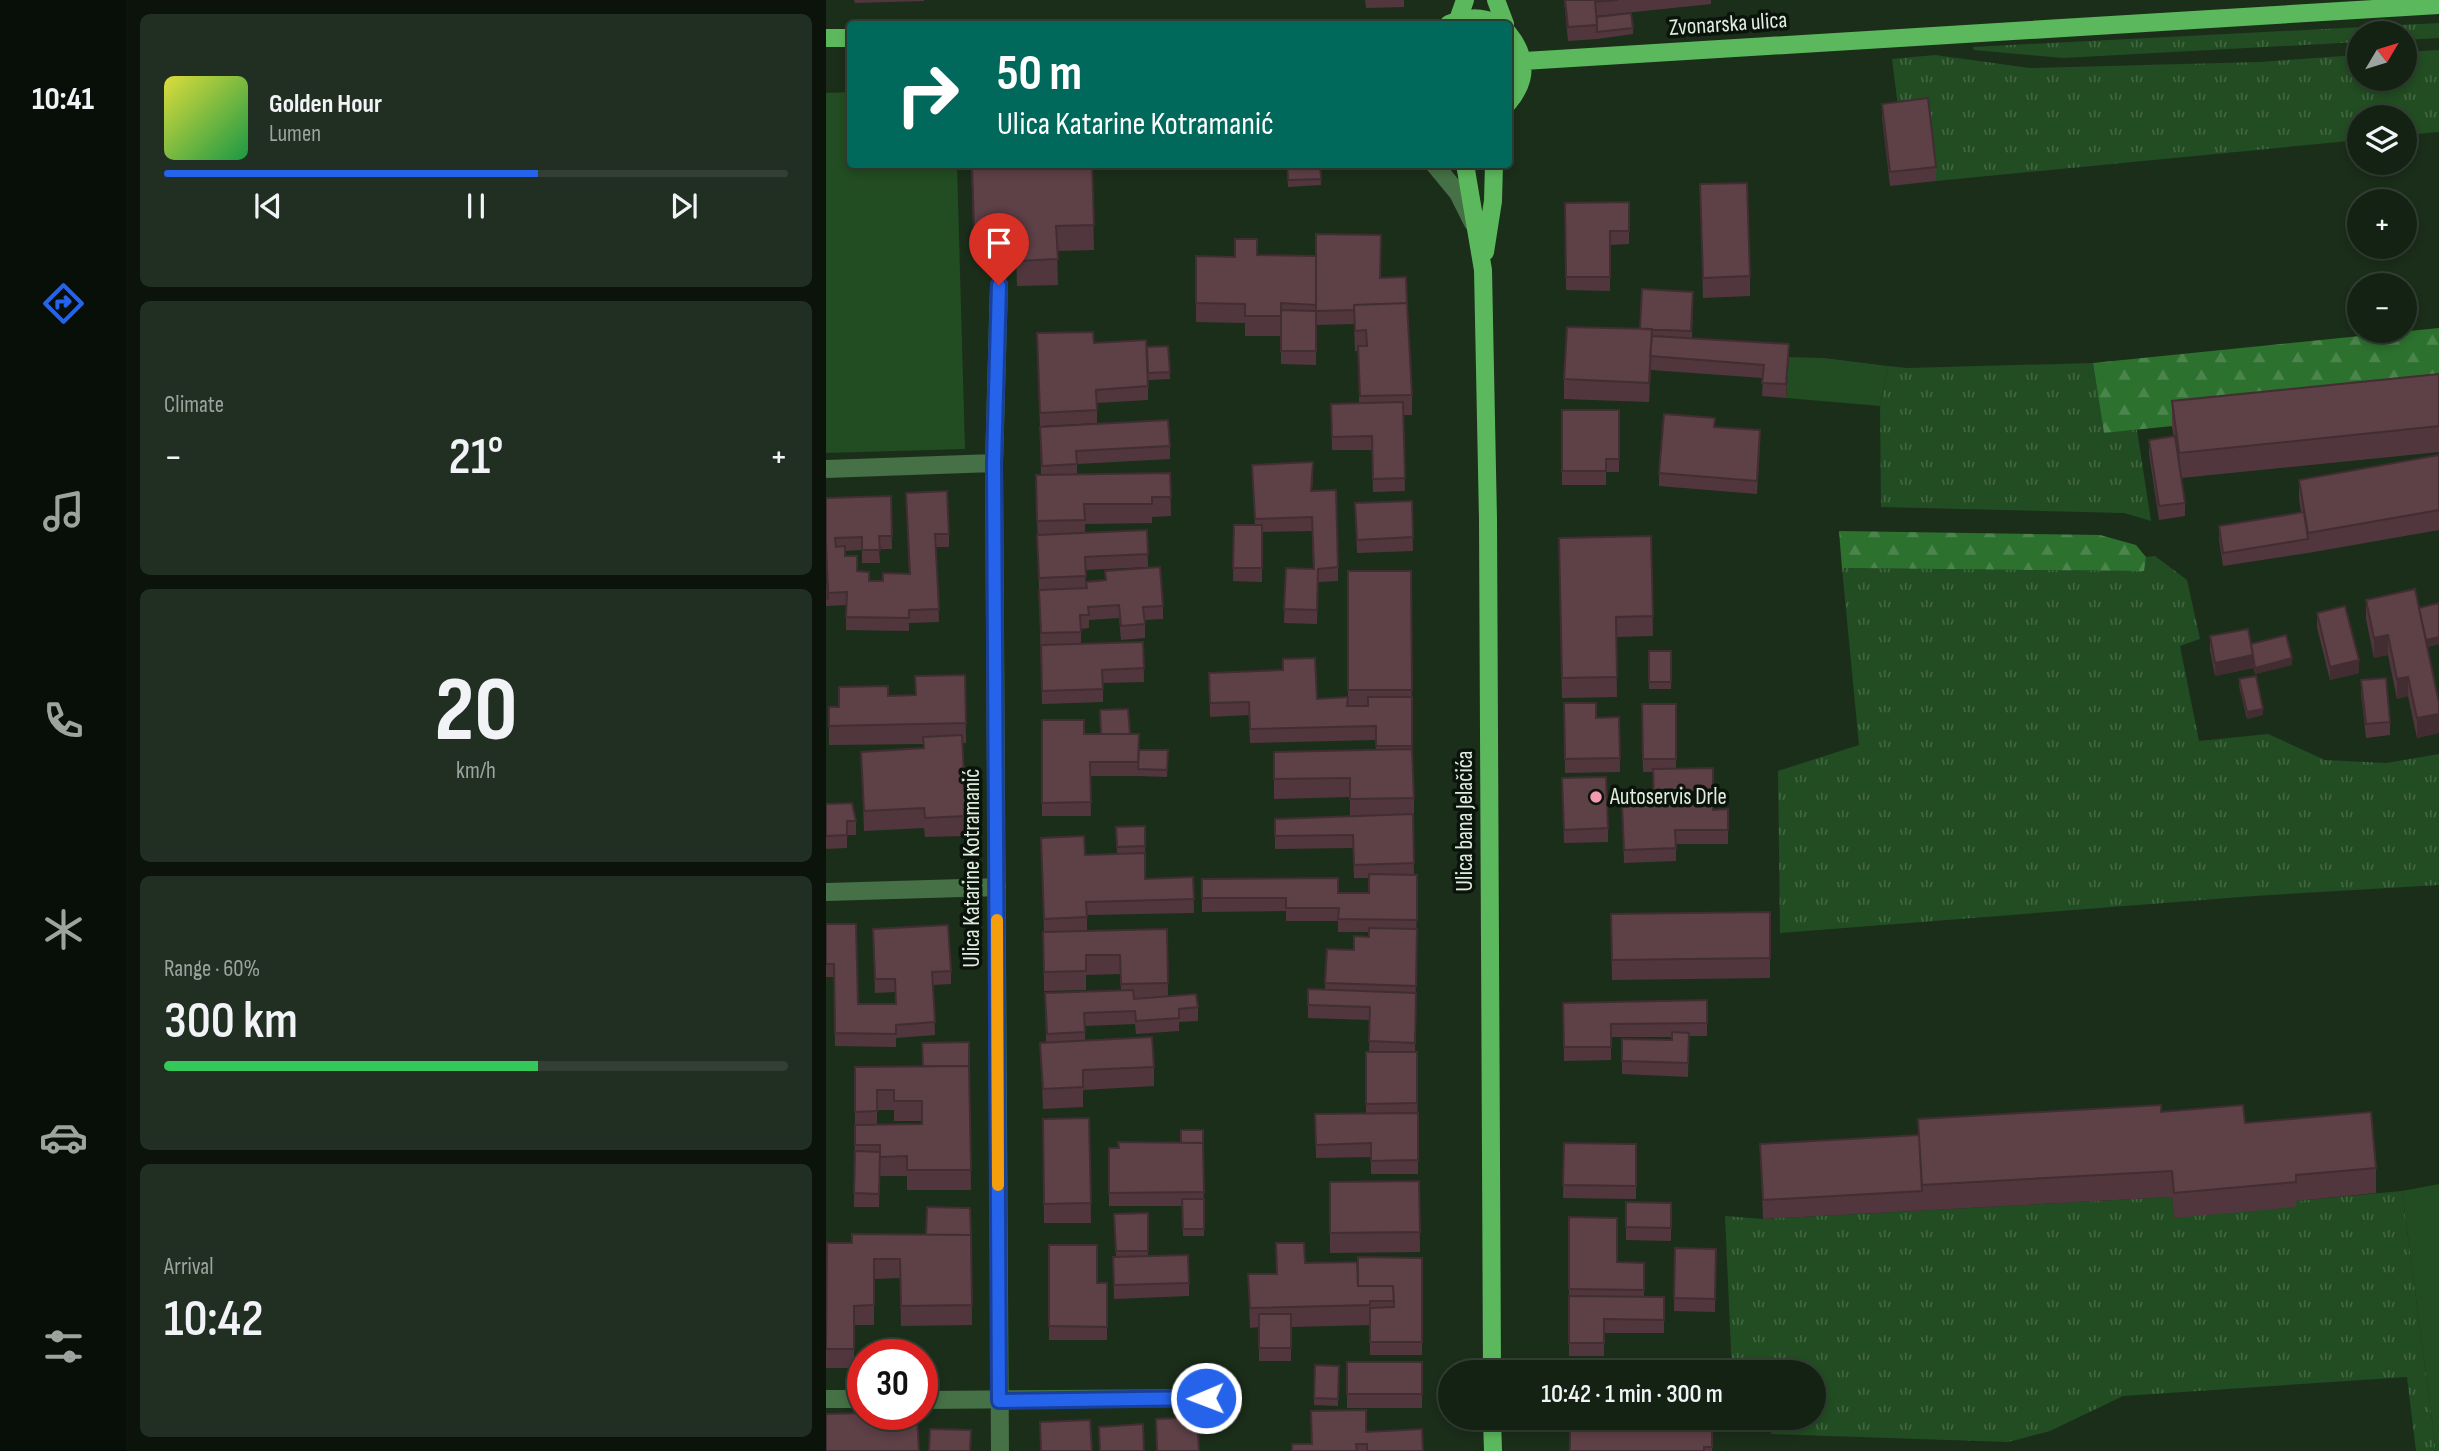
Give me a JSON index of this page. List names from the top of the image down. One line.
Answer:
{"streets":{"main road":["Zvonarska ulica","Ulica bana Jelačića"],"street":["Ulica Katarine Kotramanić"]},"places":["Autoservis Drle"],"north":"top right","page":{"tabs":"10:41","map_buttons":["+","−"],"turn":["50 m","Ulica Katarine Kotramanić"],"song":["Golden Hour","Lumen"],"tile":["Climate",["20","km/h"],["Range · 60%","300 km"],["Arrival","10:42"]],"heat":["−","21°","+"],"limit":"30","trip":"10:42 · 1 min · 300 m"}}
